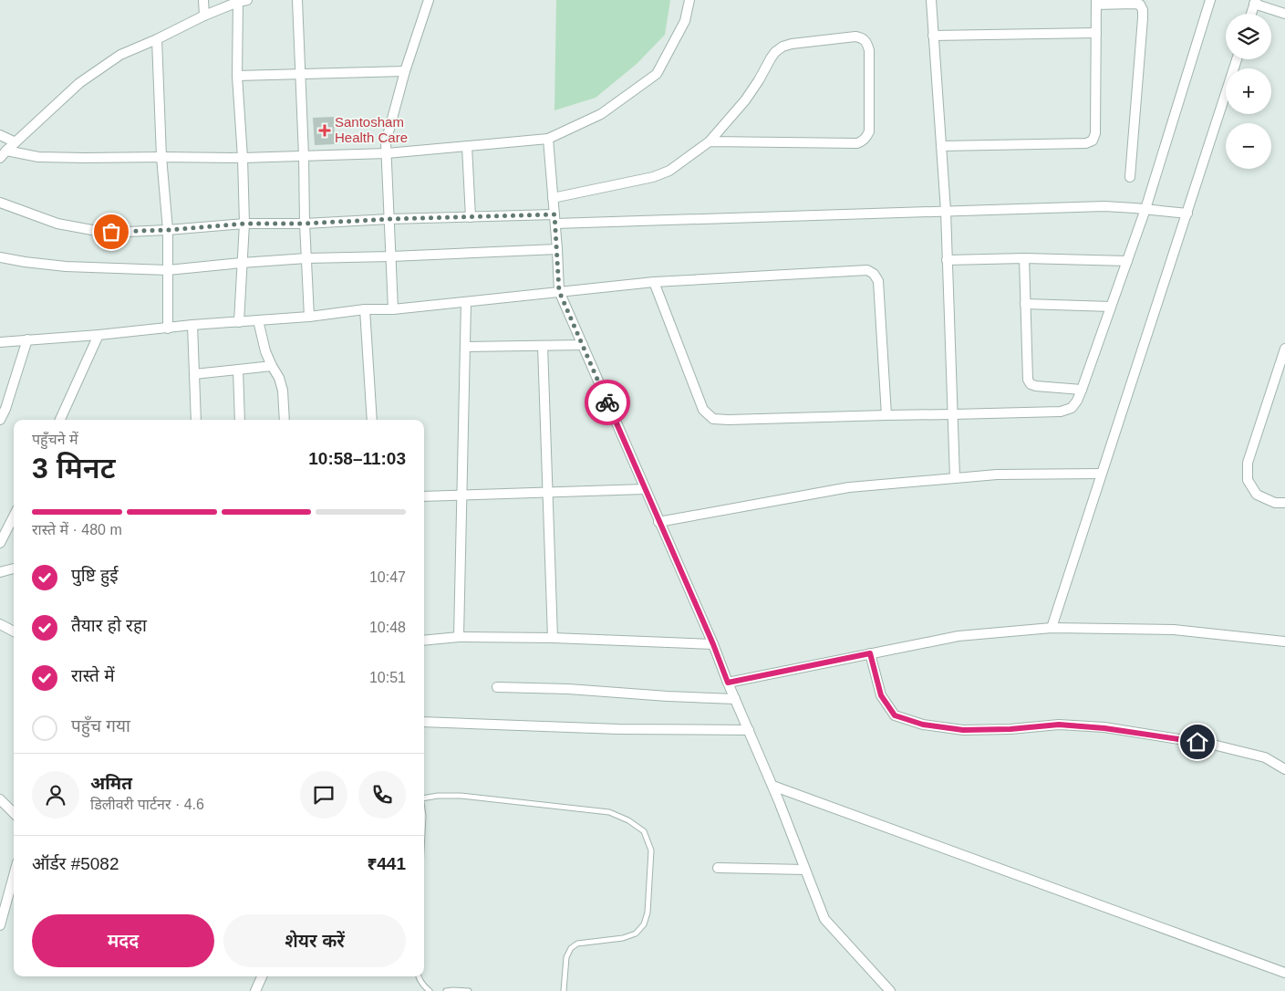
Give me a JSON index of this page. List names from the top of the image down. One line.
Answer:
{"places":{"health":["Santosham Health Care"]},"page":{"map_buttons":["+","−"],"heading":["3 मिनट","पहुँचने में","10:58–11:03"],"panel":["अमित","डिलीवरी पार्टनर · 4.6","ऑर्डर #5082","₹441"],"bar":"रास्ते में · 480 m","list":[["पुष्टि हुई","10:47"],["तैयार हो रहा","10:48"],["रास्ते में","10:51"],"पहुँच गया"],"buttons":["मदद","शेयर करें"]}}
